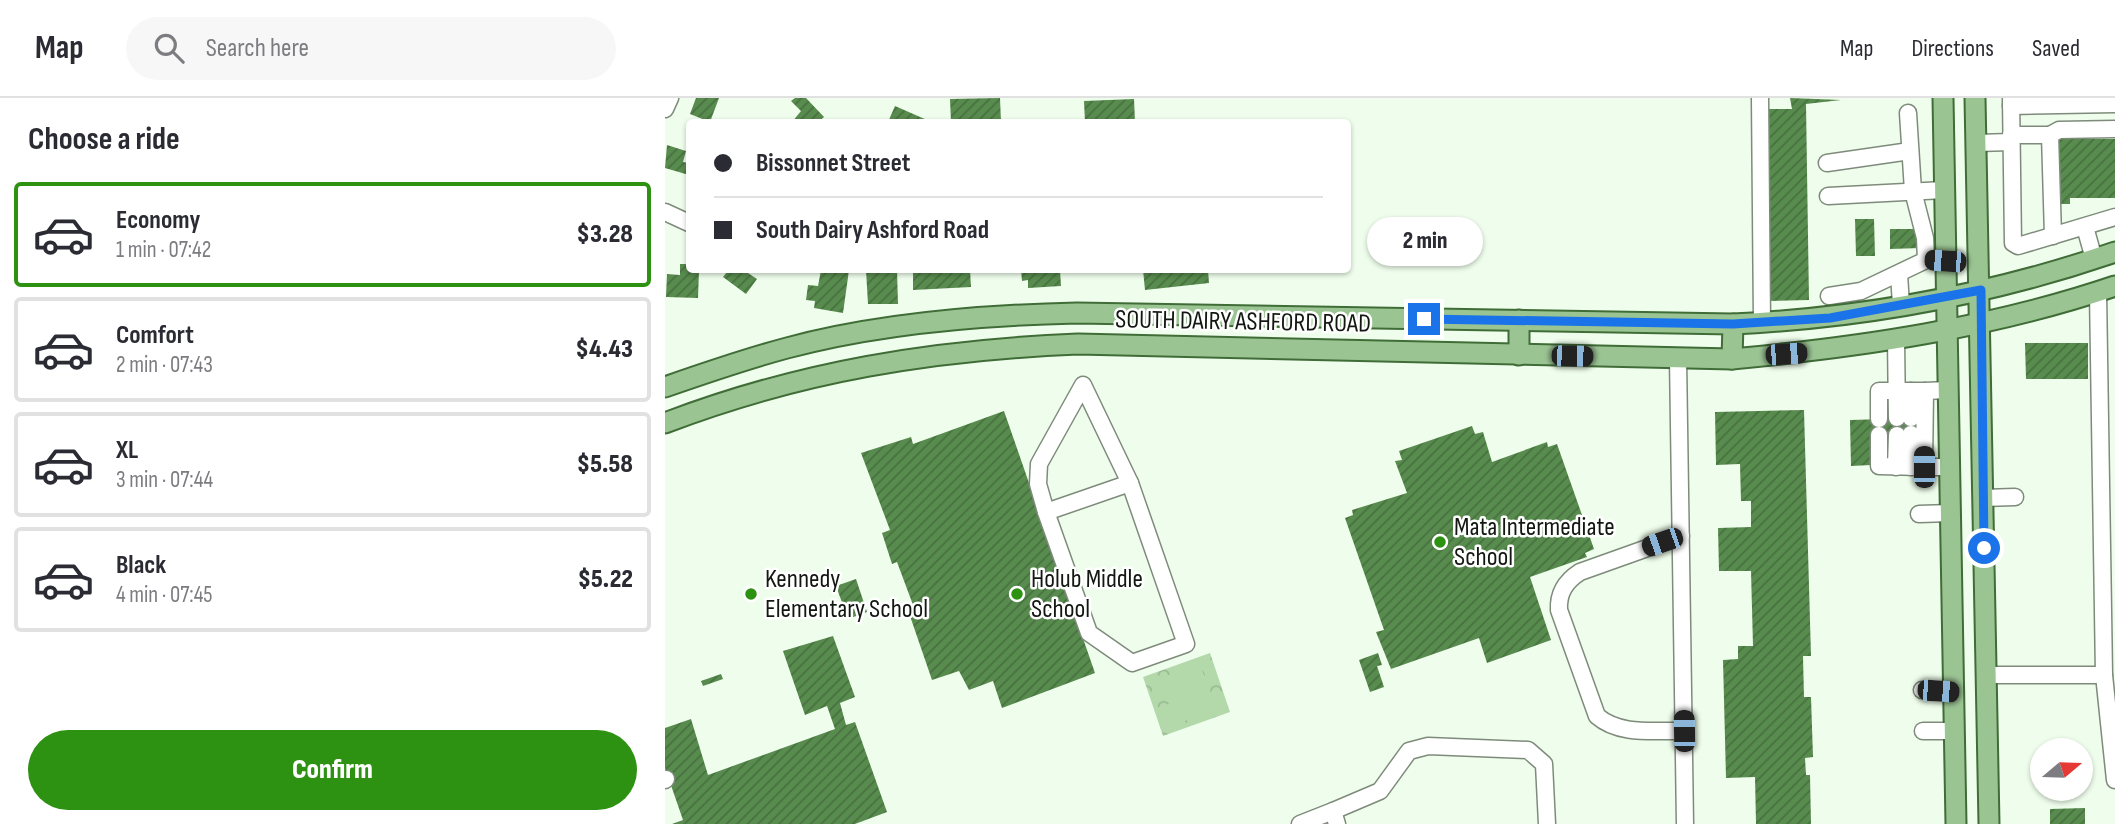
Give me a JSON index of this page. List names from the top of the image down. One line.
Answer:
{"streets":{"main road":["SOUTH DAIRY ASHFORD ROAD"]},"places":["Mata Intermediate School","Kennedy Elementary School","Holub Middle School"],"north":"right","page":{"header":"Map","search":"Search here","nav":["Map","Directions","Saved"],"heading":"Choose a ride","banner":["Bissonnet Street","South Dairy Ashford Road"],"list":[{"name":"Economy","note":"1 min · 07:42","value":"$3.28"},{"name":"Comfort","note":"2 min · 07:43","value":"$4.43"},{"name":"XL","note":"3 min · 07:44","value":"$5.58"},{"name":"Black","note":"4 min · 07:45","value":"$5.22"}],"bubble":"2 min","buttons":"Confirm"}}
